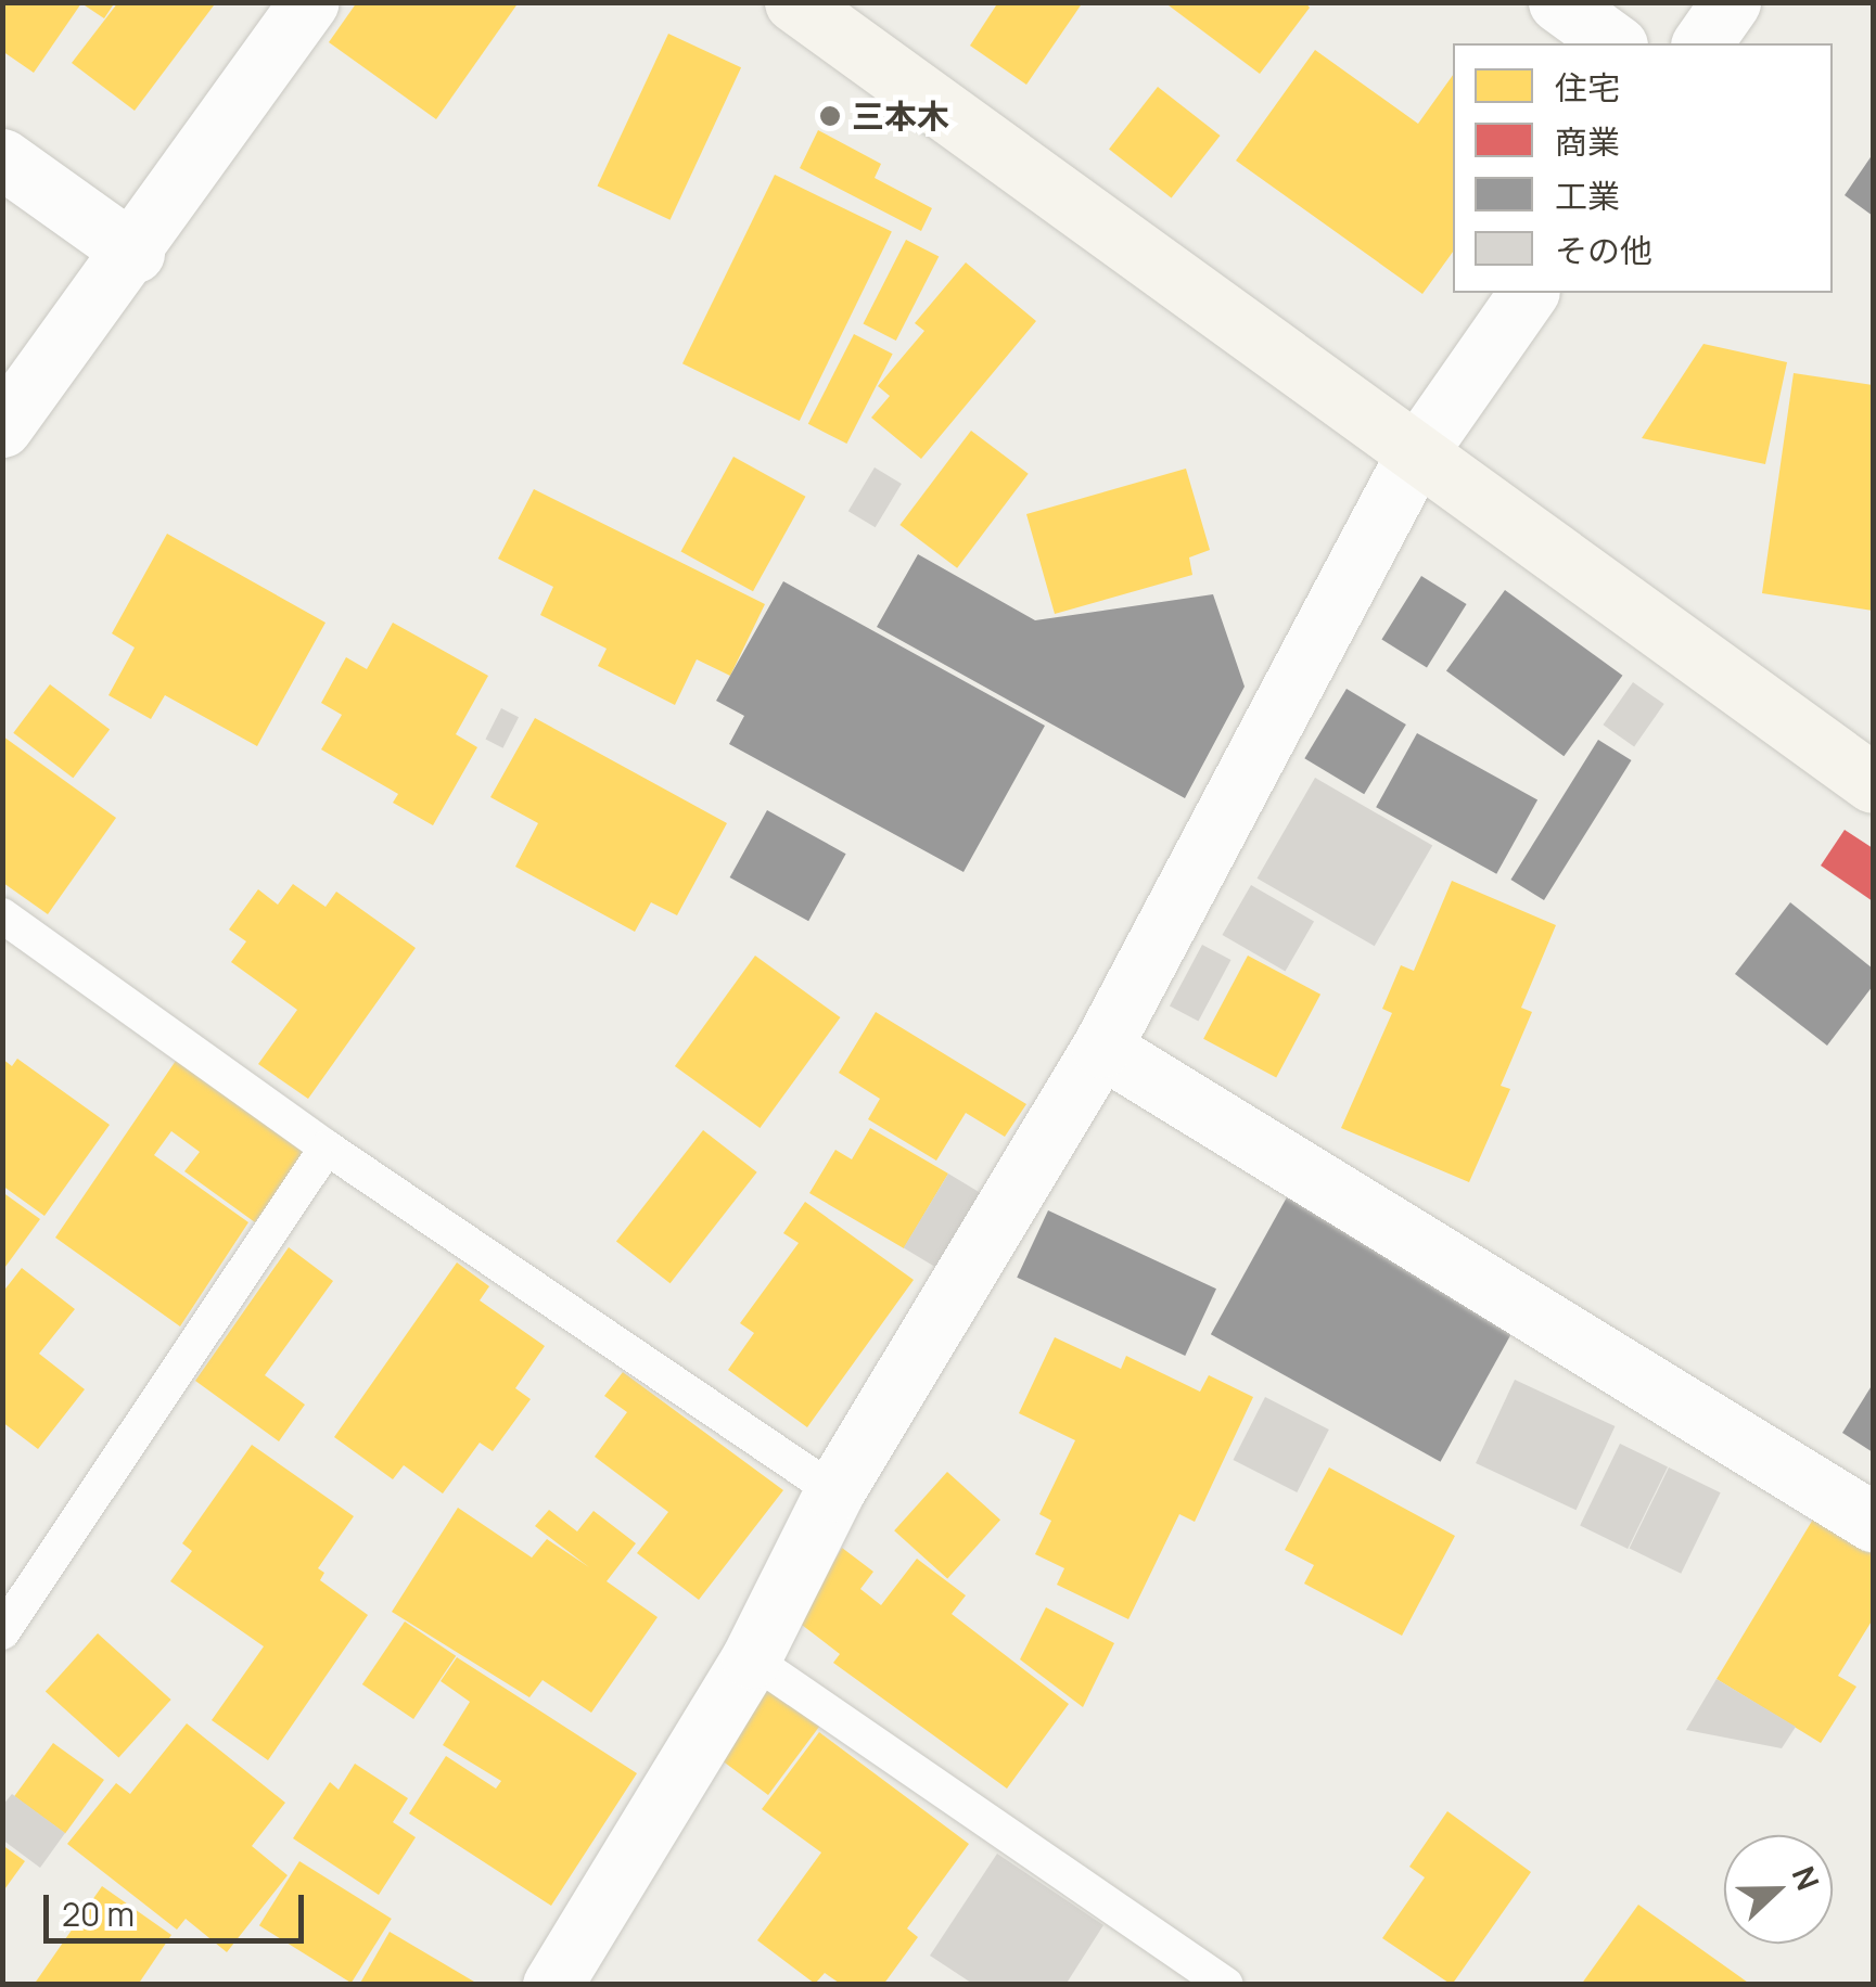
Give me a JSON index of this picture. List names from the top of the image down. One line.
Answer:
{"places":["三本木"],"legend":["住宅","商業","工業","その他"],"scale_bar":"20 m","north":"right"}
